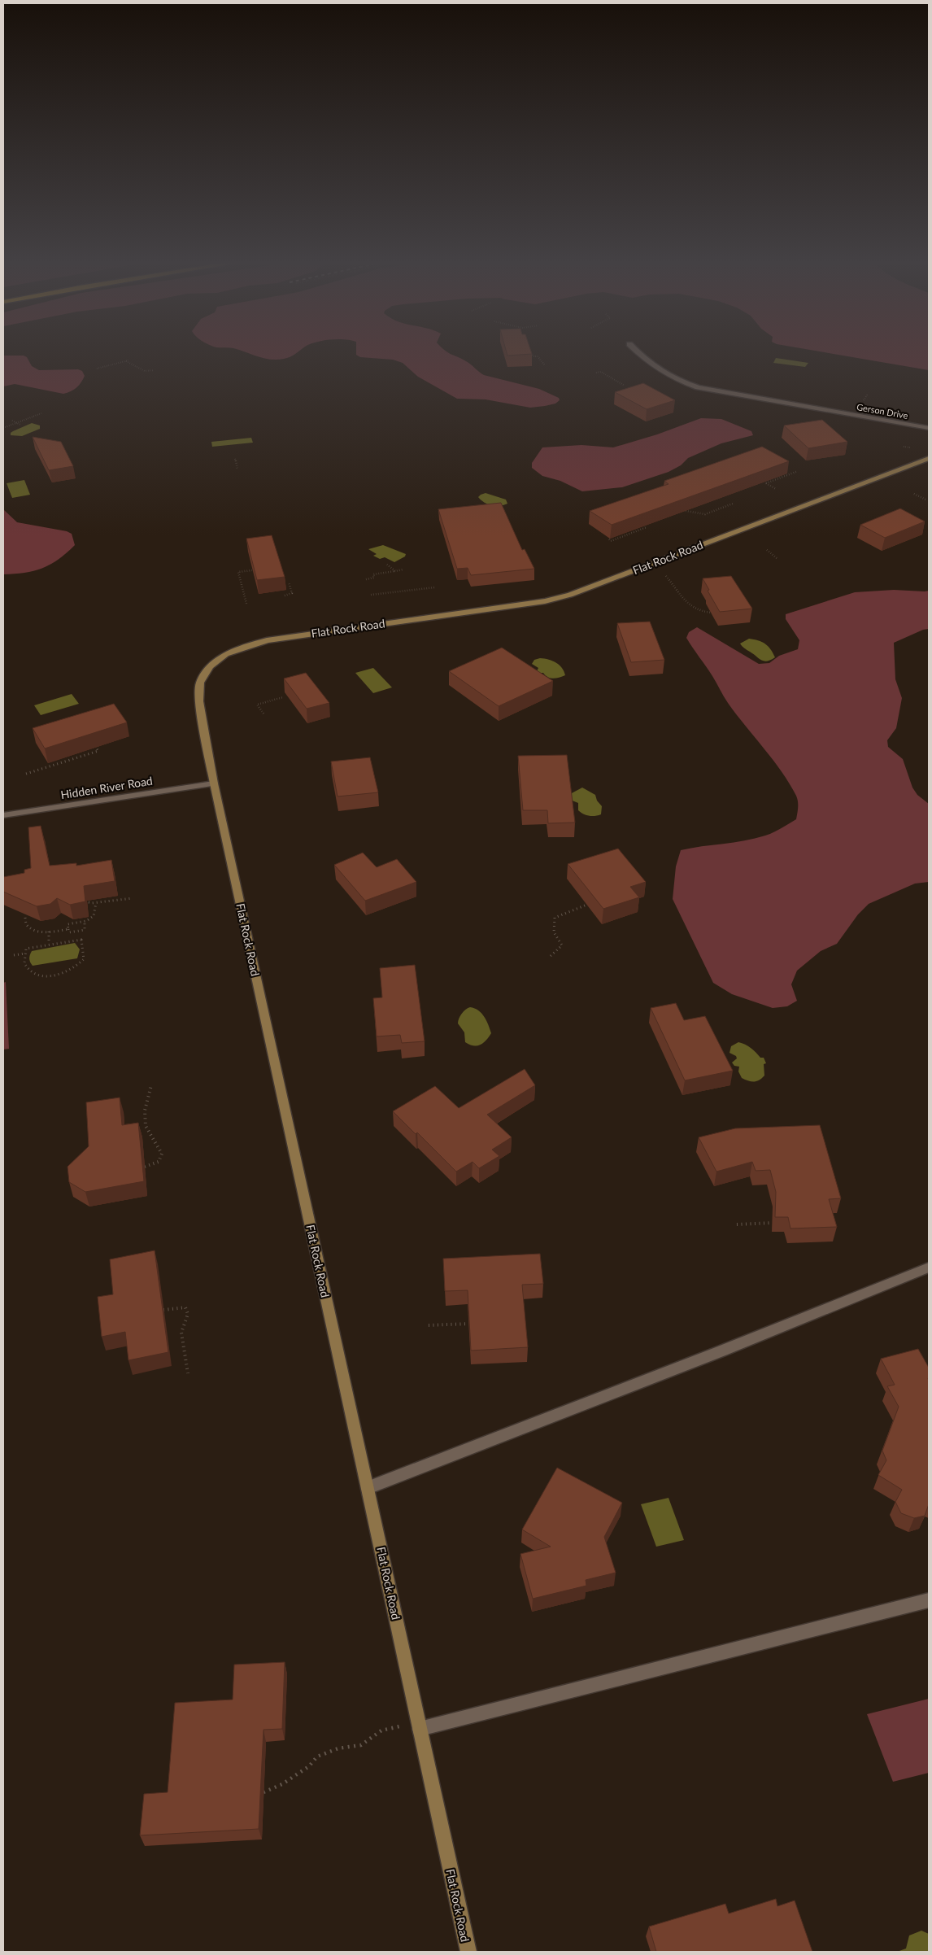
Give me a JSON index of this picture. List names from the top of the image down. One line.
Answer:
{"streets":{"street":["Gerson Drive","Flat Rock Road","Hidden River Road"]},"crossings":[["Flat Rock Road","Hidden River Road"]]}
